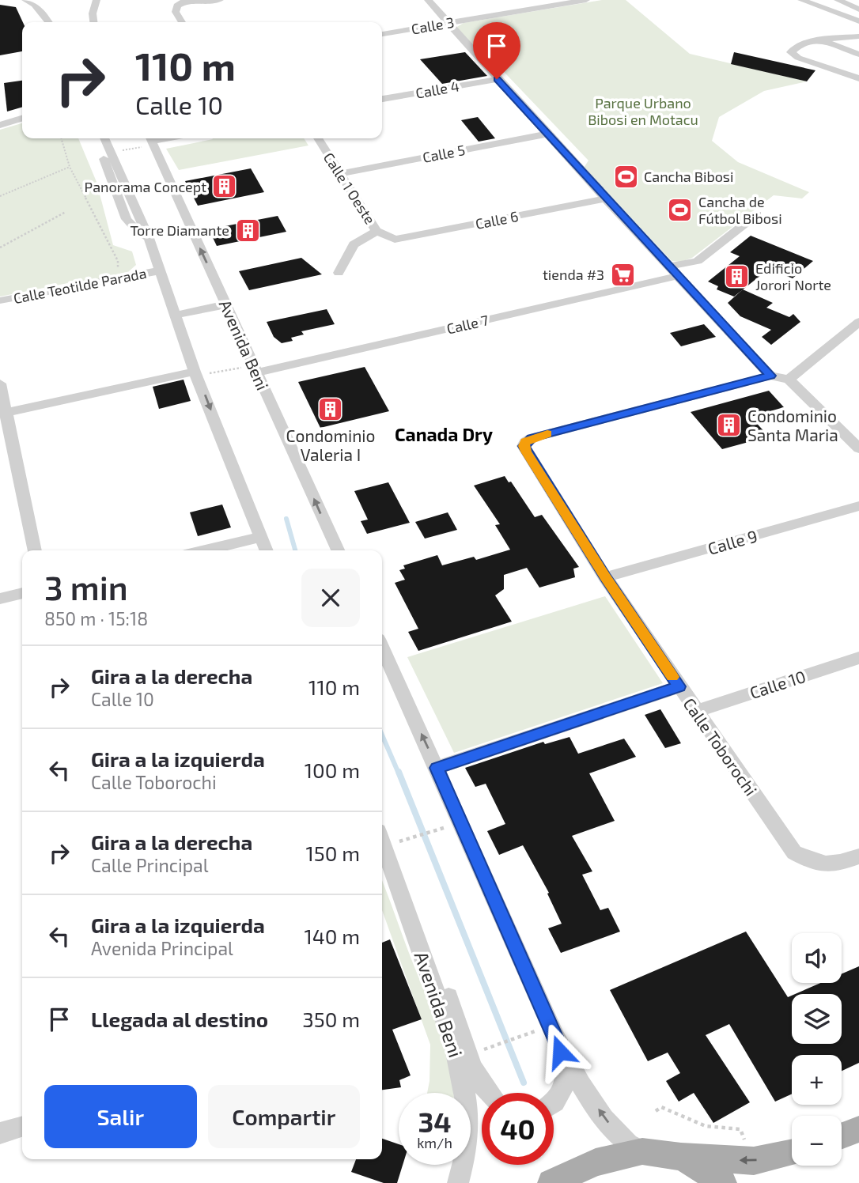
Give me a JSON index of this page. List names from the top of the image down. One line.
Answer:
{"streets":{"street":["Calle 3","Calle 4","Calle 5","Calle 1 Oeste","Calle 6","Calle Teotilde Parada","Calle 7","Avenida Beni","Calle 9","Calle 10","Calle Toborochi"]},"crossings":[["Calle 5","Calle 1 Oeste"],["Calle 1 Oeste","Calle 6"],["Calle 7","Avenida Beni"],["Calle 9","Calle Toborochi"],["Calle 10","Calle Toborochi"]],"districts":["Canada Dry"],"parks":["Parque Urbano Bibosi en Motacu"],"places":{"sports":["Cancha Bibosi","Cancha de Fútbol Bibosi"],"building":["Panorama Concept","Torre Diamante","Edificio Jorori Norte","Condominio Valeria I","Condominio Santa Maria"],"supermarket":["tienda #3"]},"page":{"turn":["110 m","Calle 10"],"heading":["3 min","850 m · 15:18"],"list":[{"name":"Gira a la derecha","note":"Calle 10","value":"110 m"},{"name":"Gira a la izquierda","note":"Calle Toborochi","value":"100 m"},{"name":"Gira a la derecha","note":"Calle Principal","value":"150 m"},{"name":"Gira a la izquierda","note":"Avenida Principal","value":"140 m"},{"name":"Llegada al destino","value":"350 m"}],"map_buttons":["+","−"],"buttons":["Salir","Compartir"],"speed":"34 km/h","limit":"40"}}
